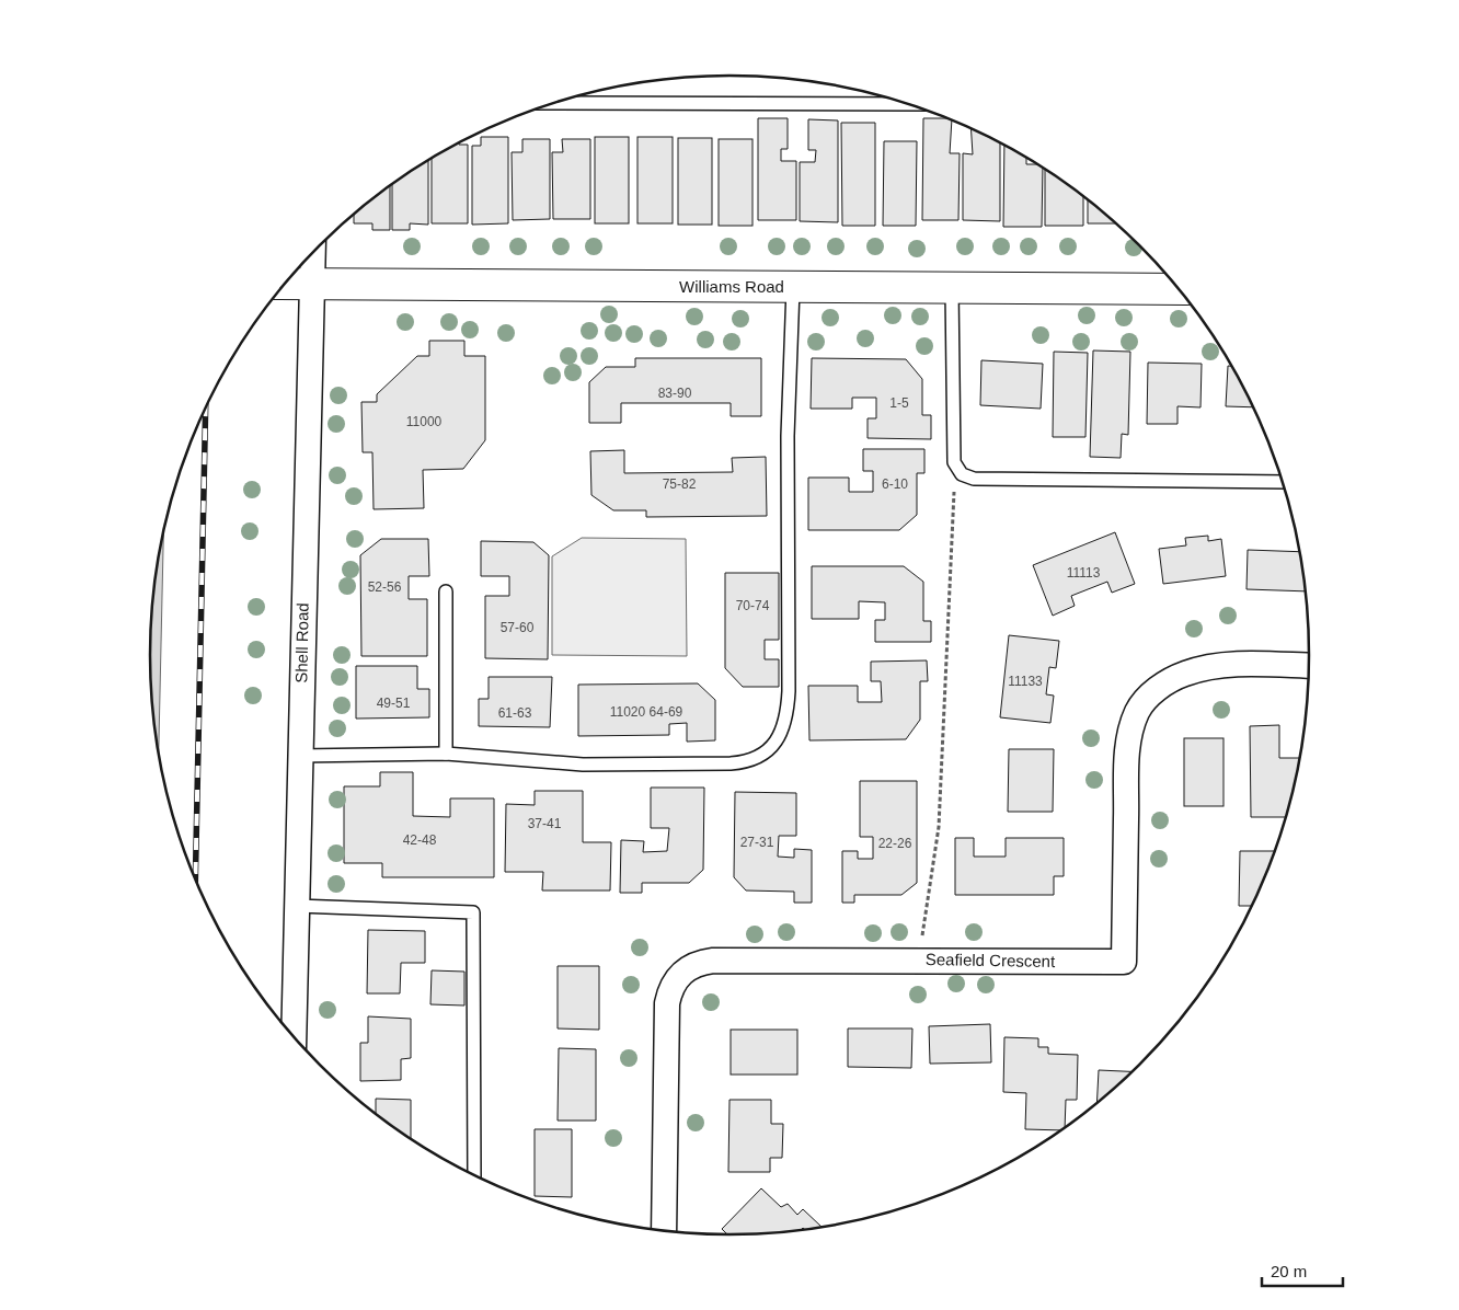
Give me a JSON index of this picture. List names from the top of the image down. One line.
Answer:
{"streets":{"street":["Williams Road","Shell Road","Seafield Crescent"]},"crossings":[["Williams Road","Shell Road"]],"house_numbers":["83-90","1-5","11000","75-82","6-10","11113","52-56","70-74","57-60","11133","49-51","11020 64-69","61-63","37-41","42-48","27-31","22-26"],"scale_bar":"20 m"}
